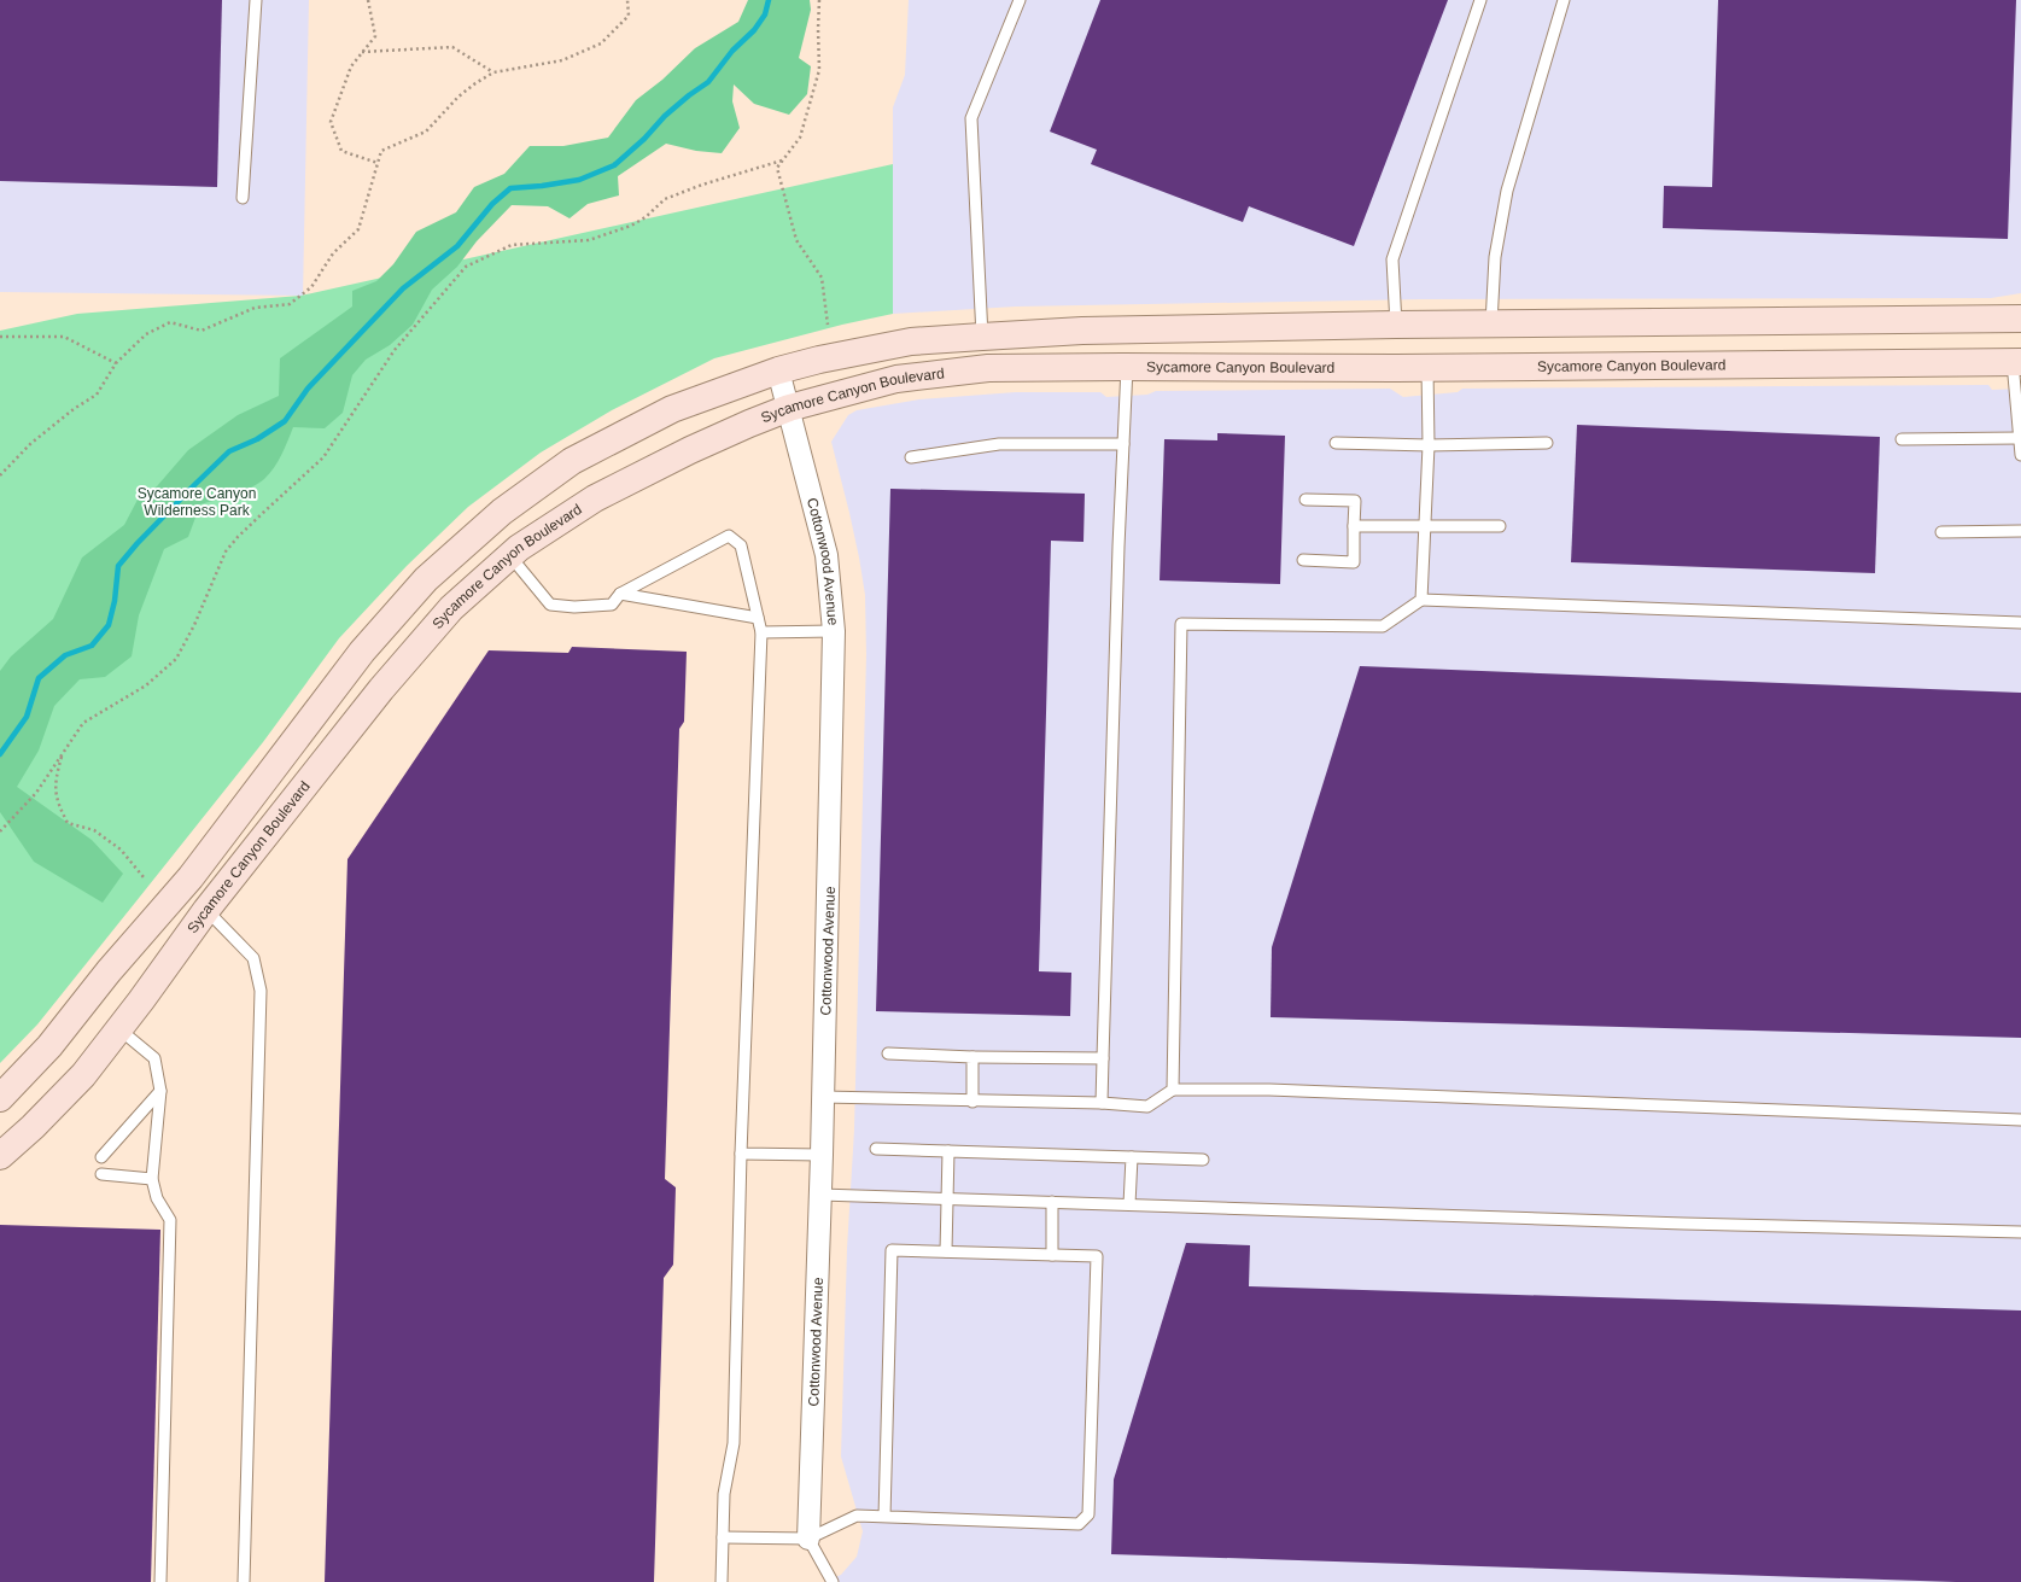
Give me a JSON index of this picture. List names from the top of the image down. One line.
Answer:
{"streets":{"main road":["Sycamore Canyon Boulevard"],"street":["Cottonwood Avenue"]},"crossings":[["Sycamore Canyon Boulevard","Cottonwood Avenue"]],"parks":["Sycamore Canyon Wilderness Park"]}
